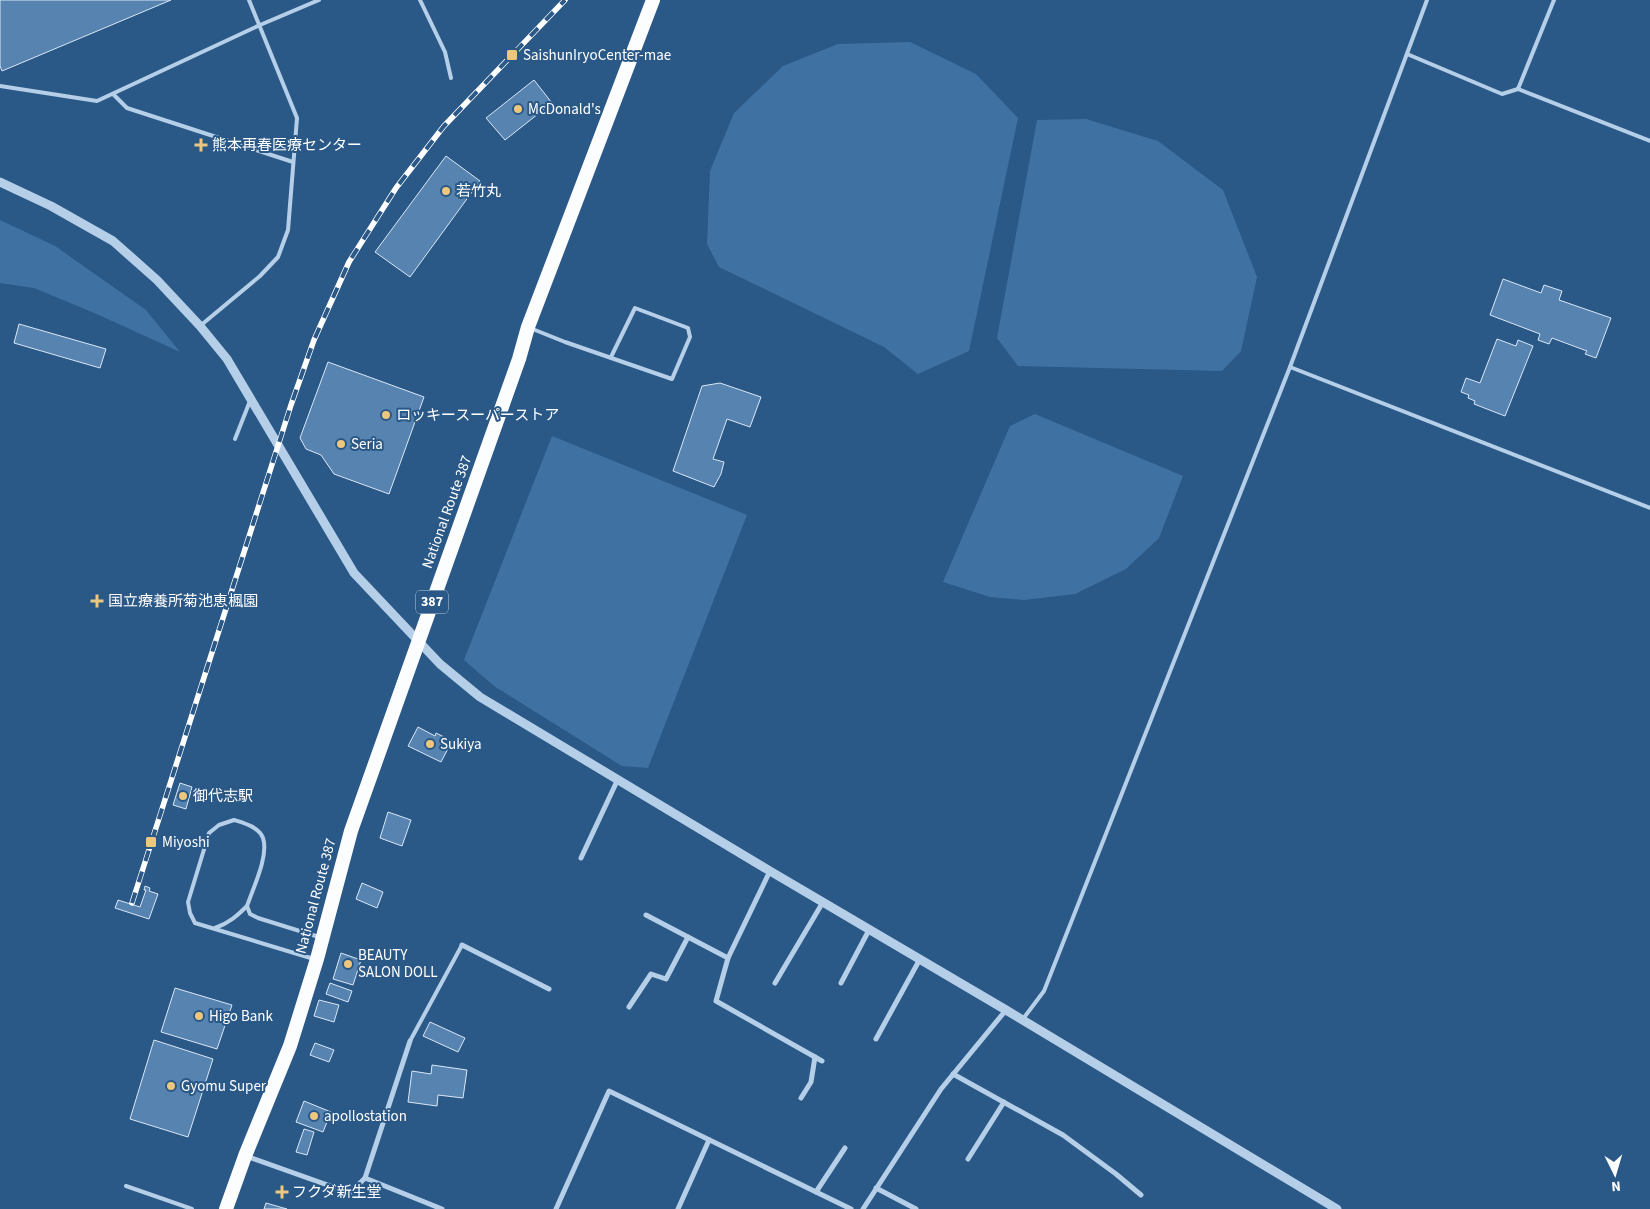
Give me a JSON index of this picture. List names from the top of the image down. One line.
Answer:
{"streets":{"highway":["National Route 387","387"]},"places":{"transit":["SaishunIryoCenter-mae","Miyoshi"],"other":["McDonald's","若竹丸","ロッキースーパーストア","Seria","Sukiya","御代志駅","BEAUTY SALON DOLL","Higo Bank","Gyomu Super","apollostation"],"health":["熊本再春医療センター","国立療養所菊池恵楓園","フクダ新生堂"]},"north":"bottom"}
